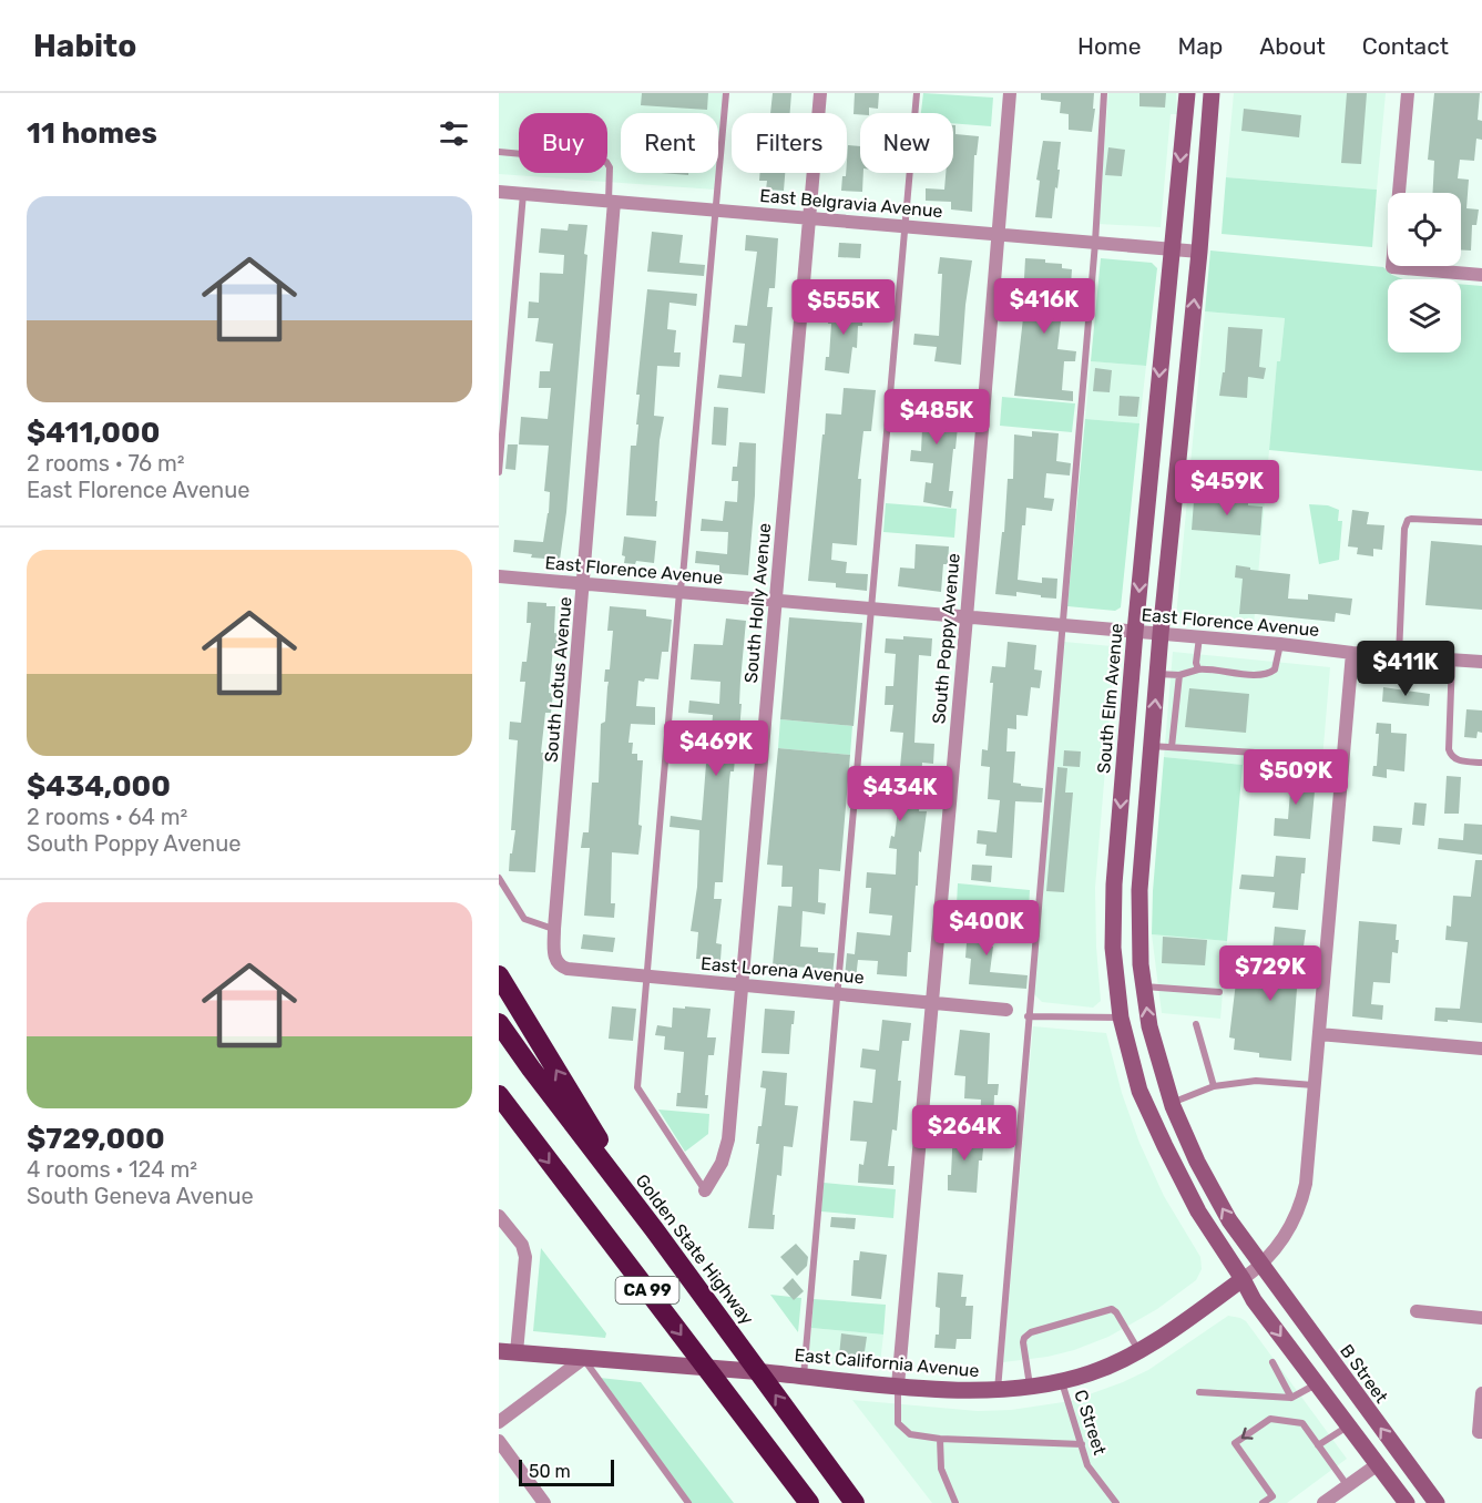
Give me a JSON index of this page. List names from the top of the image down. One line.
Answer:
{"streets":{"highway":["Golden State Highway","CA 99"],"main road":["South Elm Avenue","East California Avenue","B Street"],"street":["East Belgravia Avenue","East Florence Avenue","South Holly Avenue","South Poppy Avenue","South Lotus Avenue","East Lorena Avenue"],"lane":["C Street"]},"crossings":[["East Belgravia Avenue","South Holly Avenue"],["East Belgravia Avenue","South Poppy Avenue"],["East Belgravia Avenue","South Lotus Avenue"],["East Belgravia Avenue","South Elm Avenue"],["East Florence Avenue","South Holly Avenue"],["East Florence Avenue","South Poppy Avenue"],["East Florence Avenue","South Lotus Avenue"],["East Florence Avenue","South Elm Avenue"],["South Holly Avenue","East Lorena Avenue"],["South Poppy Avenue","East Lorena Avenue"],["South Poppy Avenue","East California Avenue"],["South Lotus Avenue","East Lorena Avenue"],["South Elm Avenue","East California Avenue"],["East California Avenue","C Street"]],"scale_bar":"50 m","page":{"header":"Habito","nav":["Home","Map","About","Contact"],"heading":"11 homes","chip":["Buy","Rent","Filters","New"],"list":[{"name":"$411,000","note":"2 rooms · 76 m² · East Florence Avenue"},{"name":"$434,000","note":"2 rooms · 64 m² · South Poppy Avenue"},{"name":"$729,000","note":"4 rooms · 124 m² · South Geneva Avenue"}],"price":["$416K","$555K","$485K","$459K","$411K","$469K","$509K","$434K","$400K","$729K","$264K"],"scale":"50 m"}}
